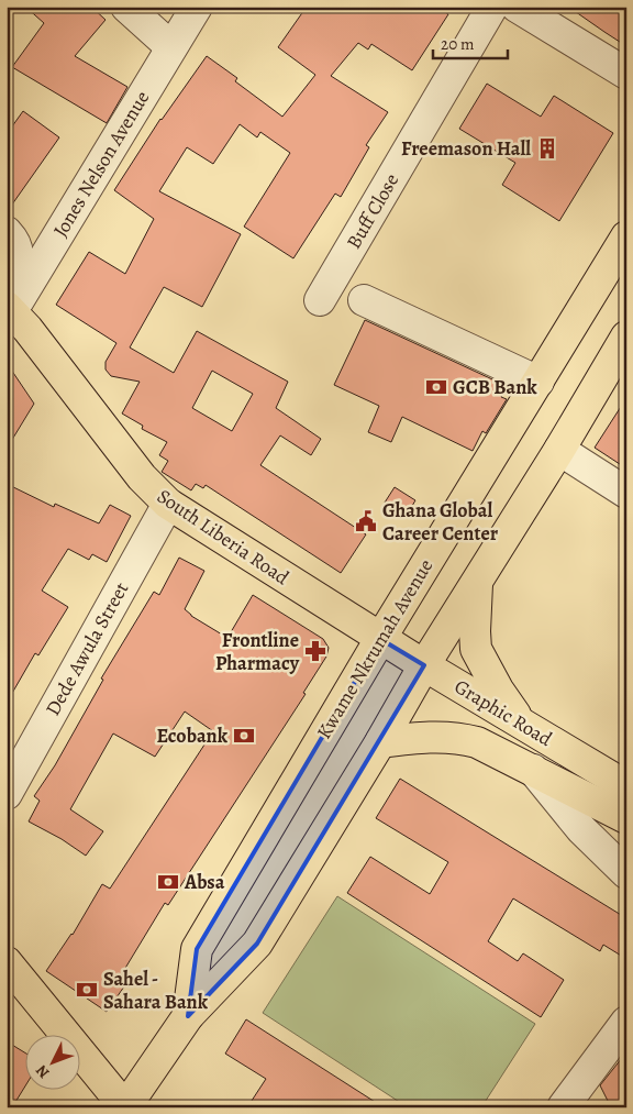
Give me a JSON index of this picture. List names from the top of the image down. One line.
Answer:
{"streets":{"main road":["South Liberia Road","Kwame Nkrumah Avenue","Graphic Road"],"street":["Jones Nelson Avenue","Buff Close","Dede Awula Street"]},"crossings":[["Jones Nelson Avenue","South Liberia Road"],["South Liberia Road","Dede Awula Street"],["South Liberia Road","Kwame Nkrumah Avenue"],["South Liberia Road","Graphic Road"],["Kwame Nkrumah Avenue","Graphic Road"]],"places":{"building":["Freemason Hall"],"bank":["GCB Bank","Ecobank","Absa","Sahel - Sahara Bank"],"public building":["Ghana Global Career Center"],"pharmacy":["Frontline Pharmacy"]},"scale_bar":"20 m","north":"bottom left"}
